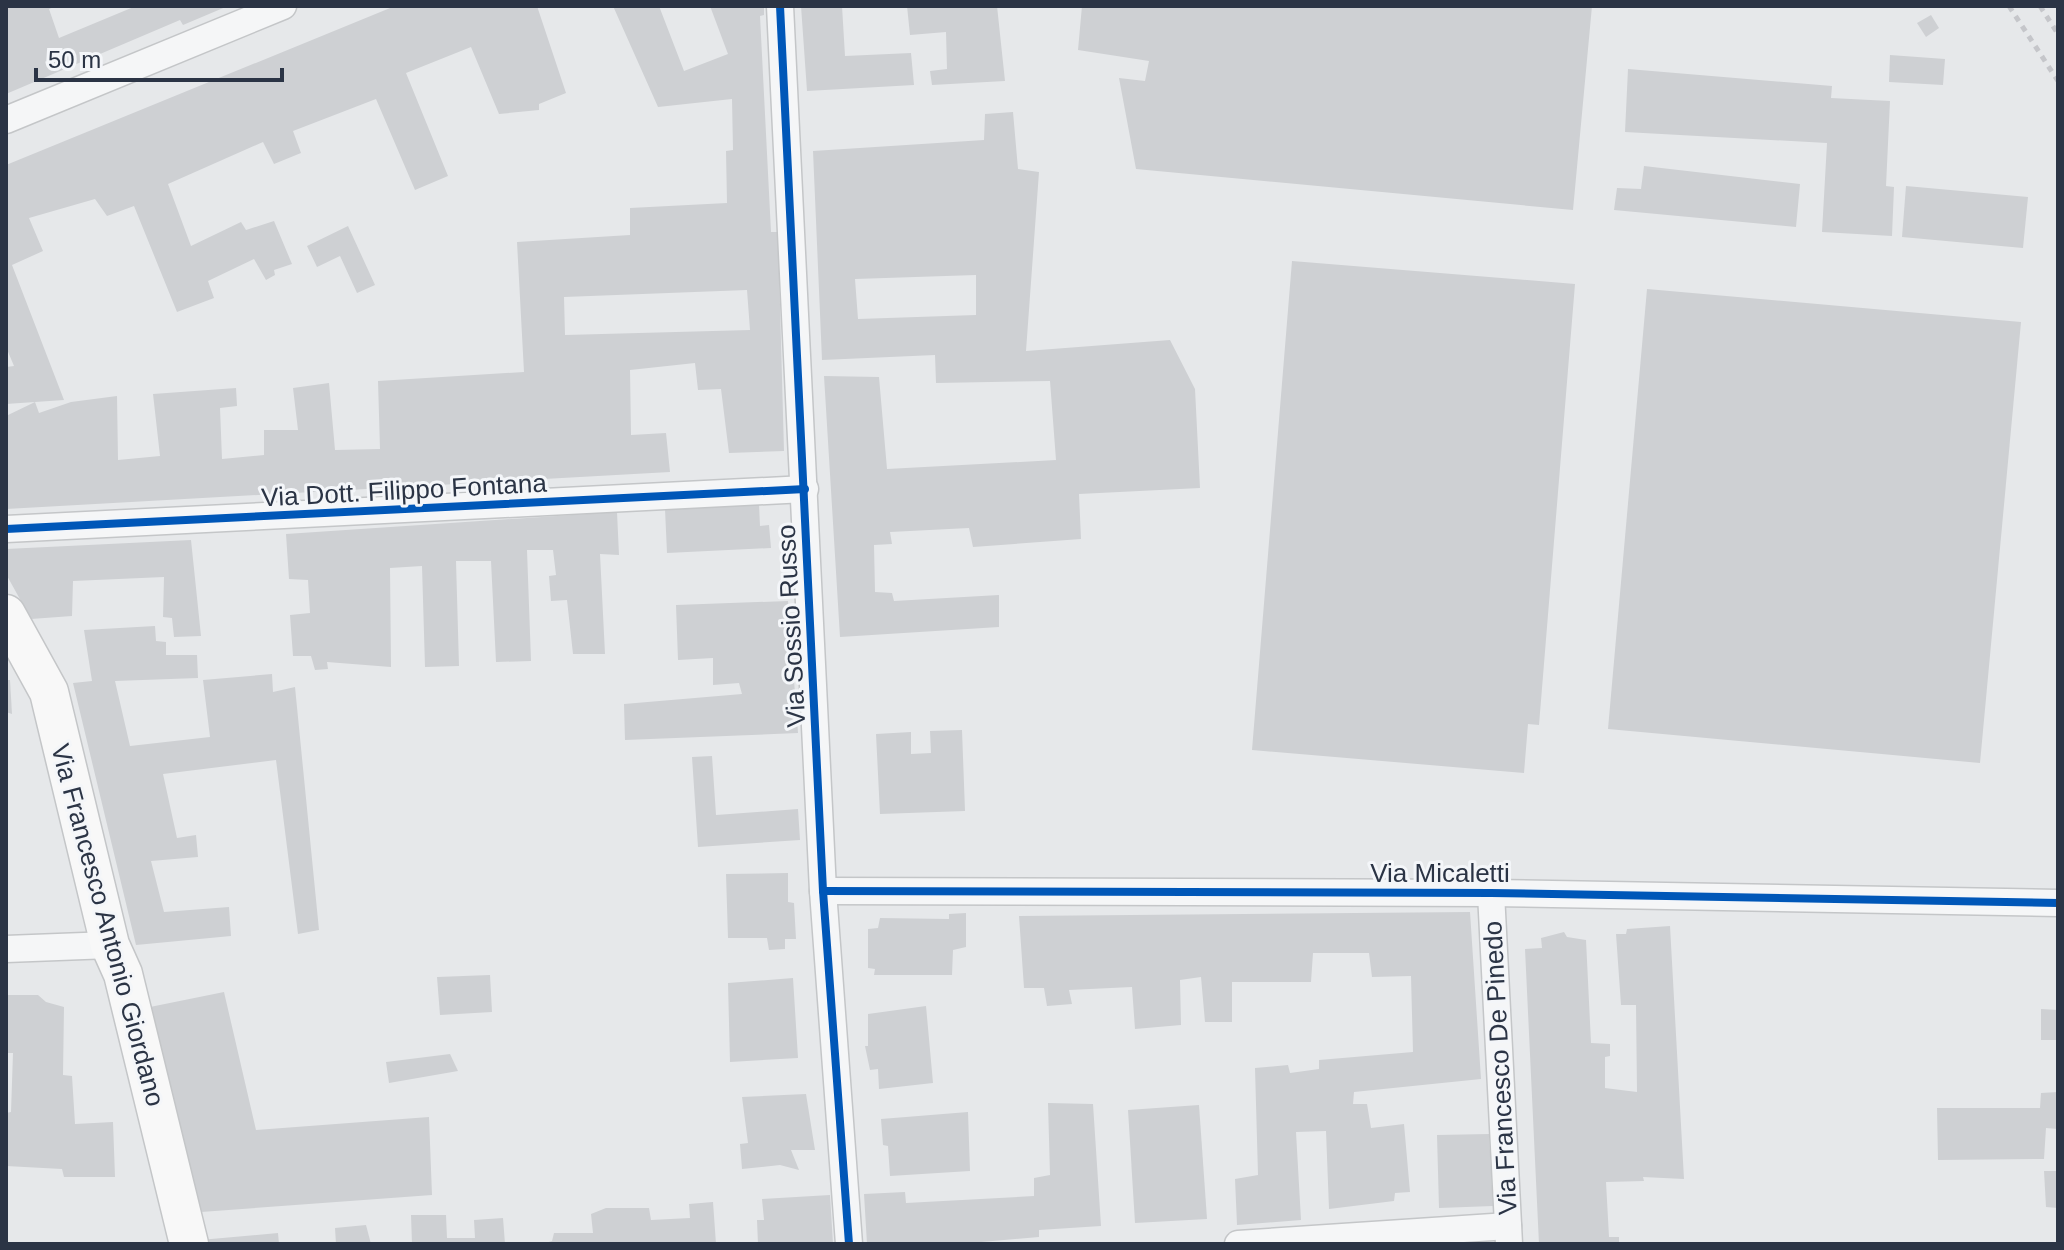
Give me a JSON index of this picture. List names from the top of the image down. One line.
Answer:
{"streets":{"street":["Via Dott. Filippo Fontana","Via Sossio Russo","Via Micaletti","Via Francesco Antonio Giordano","Via Francesco De Pinedo"]},"crossings":[["Via Dott. Filippo Fontana","Via Sossio Russo"],["Via Sossio Russo","Via Micaletti"],["Via Micaletti","Via Francesco De Pinedo"]],"scale_bar":"50 m"}
